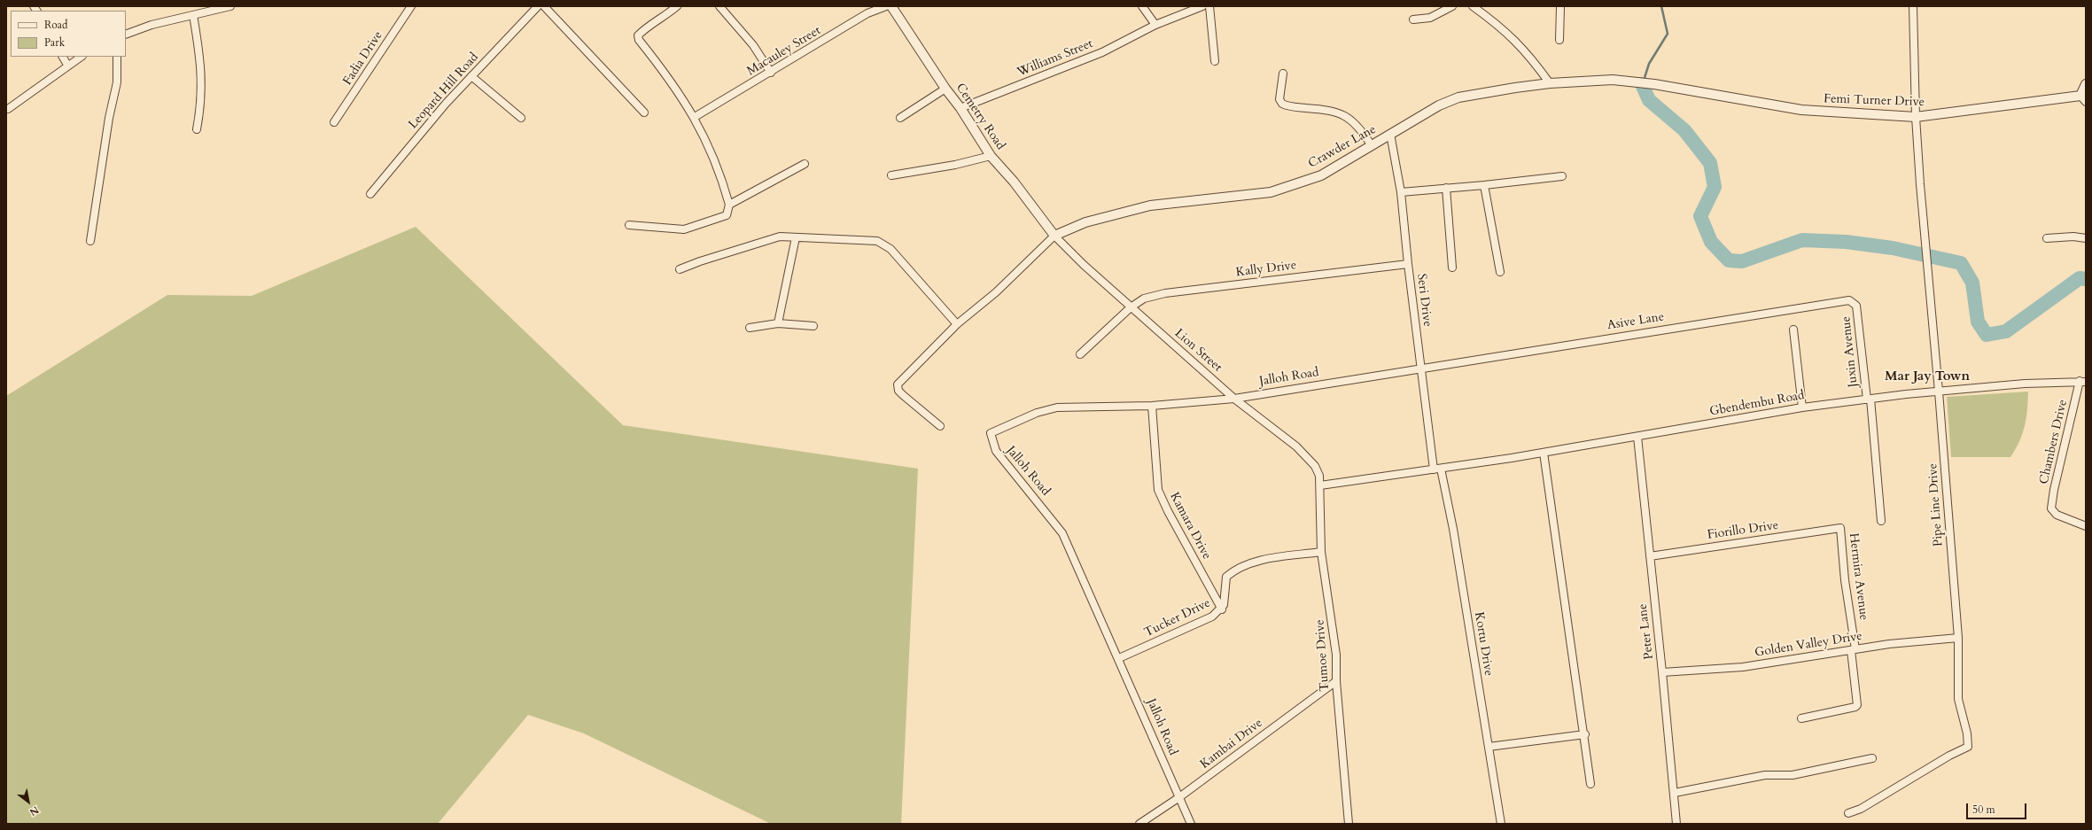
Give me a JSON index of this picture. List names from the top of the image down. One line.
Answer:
{"streets":{"street":["Macauley Street","Fadia Drive","Williams Street","Leopard Hill Road","Femi Turner Drive","Cemetry Road","Crawder Lane","Kally Drive","Seri Drive","Asive Lane","Lion Street","Juxin Avenue","Jalloh Road","Gbendembu Road","Chambers Drive","Pipe Line Drive","Kamara Drive","Fiorillo Drive","Hermira Avenue","Tucker Drive","Peter Lane","Kortu Drive","Golden Valley Drive","Tumoe Drive","Kambai Drive"]},"crossings":[["Williams Street","Cemetry Road"],["Femi Turner Drive","Crawder Lane"],["Femi Turner Drive","Pipe Line Drive"],["Cemetry Road","Crawder Lane"],["Cemetry Road","Lion Street"],["Crawder Lane","Seri Drive"],["Crawder Lane","Lion Street"],["Kally Drive","Seri Drive"],["Kally Drive","Lion Street"],["Seri Drive","Asive Lane"],["Seri Drive","Jalloh Road"],["Seri Drive","Gbendembu Road"],["Seri Drive","Kortu Drive"],["Asive Lane","Juxin Avenue"],["Asive Lane","Jalloh Road"],["Lion Street","Jalloh Road"],["Lion Street","Gbendembu Road"],["Lion Street","Tumoe Drive"],["Juxin Avenue","Gbendembu Road"],["Jalloh Road","Kamara Drive"],["Jalloh Road","Tucker Drive"],["Jalloh Road","Kambai Drive"],["Gbendembu Road","Chambers Drive"],["Gbendembu Road","Pipe Line Drive"],["Gbendembu Road","Peter Lane"],["Gbendembu Road","Kortu Drive"],["Gbendembu Road","Tumoe Drive"],["Pipe Line Drive","Golden Valley Drive"],["Kamara Drive","Tucker Drive"],["Fiorillo Drive","Hermira Avenue"],["Fiorillo Drive","Peter Lane"],["Hermira Avenue","Golden Valley Drive"],["Tucker Drive","Tumoe Drive"],["Peter Lane","Golden Valley Drive"],["Tumoe Drive","Kambai Drive"]],"districts":["Mar Jay Town"],"legend":["Road","Park"],"scale_bar":"50 m","north":"bottom right"}
